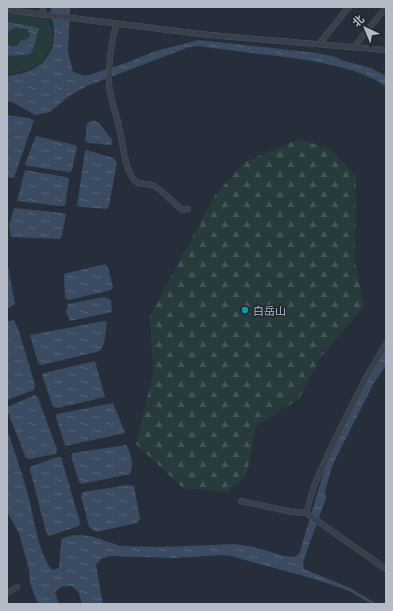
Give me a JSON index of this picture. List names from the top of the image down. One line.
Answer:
{"places":["白岳山"],"north":"top left"}
